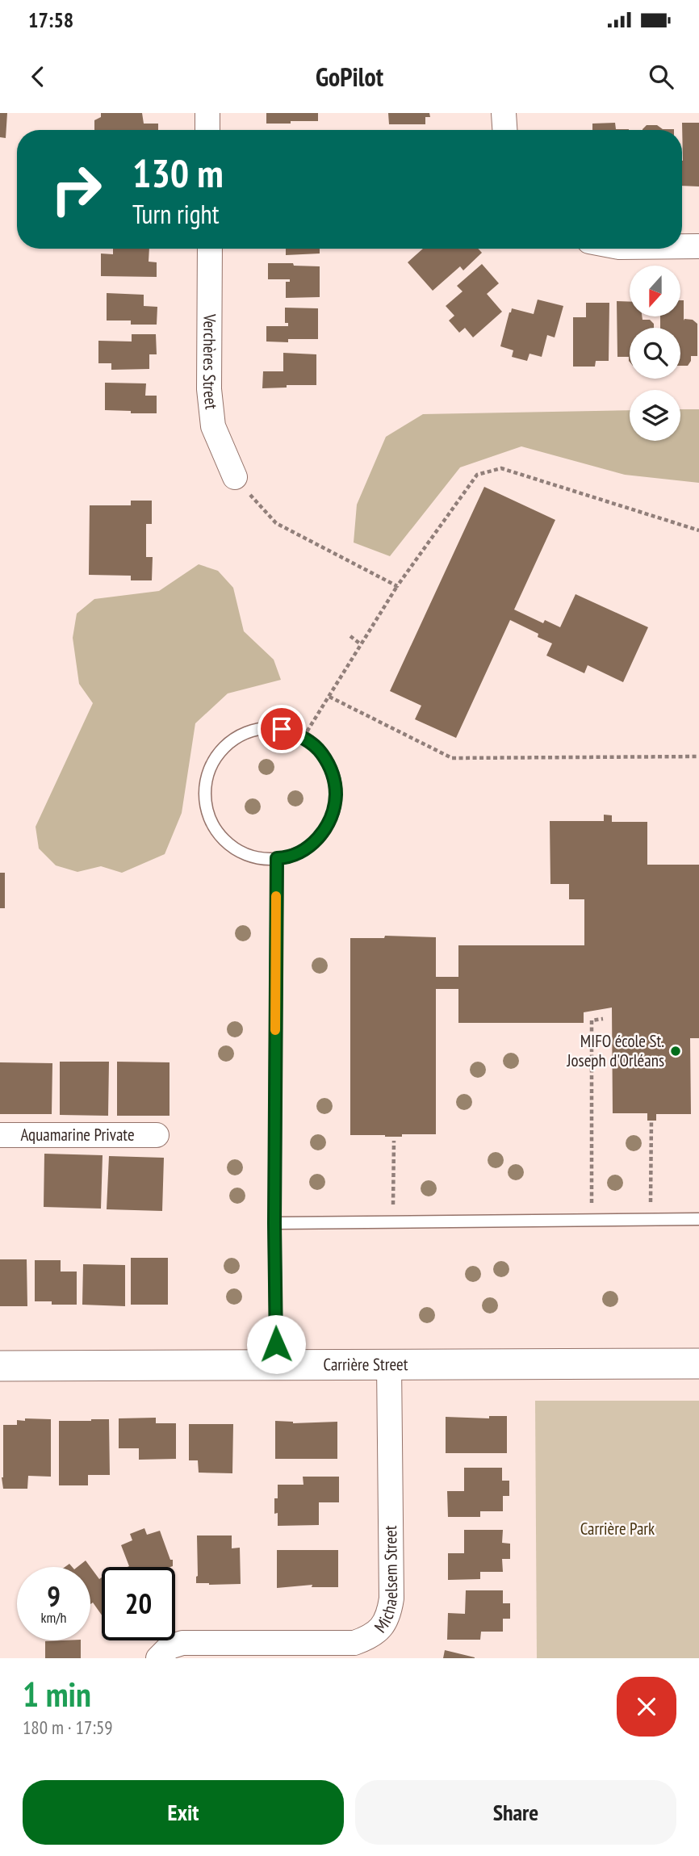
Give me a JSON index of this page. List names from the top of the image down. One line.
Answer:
{"streets":{"street":["Verchères Street","Aquamarine Private","Carrière Street","Michaelsem Street"]},"crossings":[["Carrière Street","Michaelsem Street"]],"parks":["Carrière Park"],"places":["MIFO école St. Joseph d'Orléans"],"north":"bottom","page":{"status":"17:58","header":"GoPilot","turn":["130 m","Turn right"],"speed":"9 km/h","limit":"20","heading":["1 min","180 m · 17:59"],"buttons":["Exit","Share"]}}
